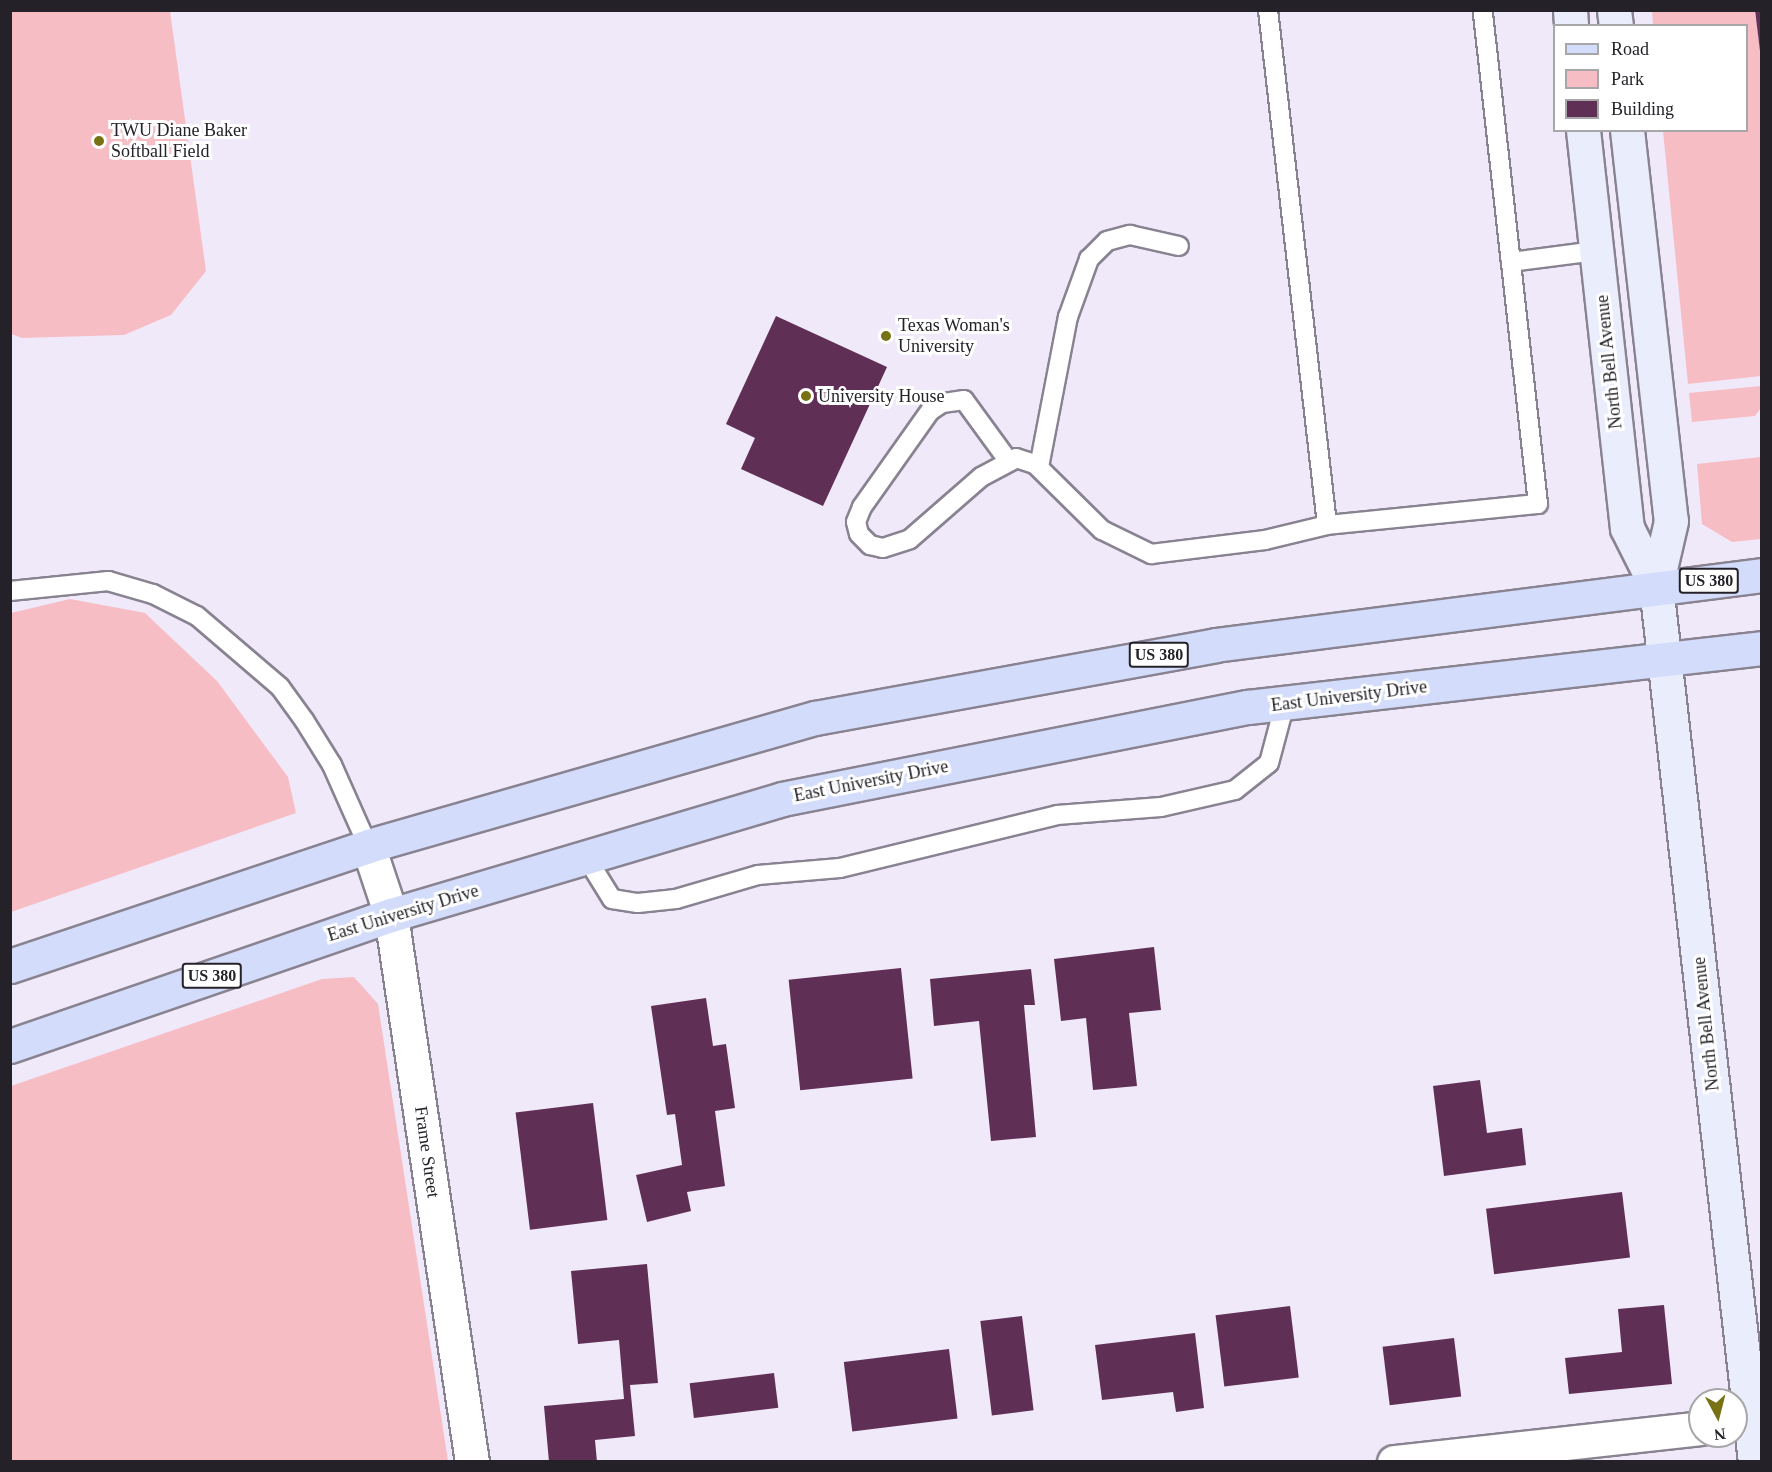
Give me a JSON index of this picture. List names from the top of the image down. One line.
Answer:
{"streets":{"main road":["North Bell Avenue","US 380","East University Drive"],"street":["Frame Street"]},"crossings":[["North Bell Avenue","US 380"],["North Bell Avenue","East University Drive"],["US 380","Frame Street"],["East University Drive","Frame Street"]],"places":["TWU Diane Baker Softball Field","Texas Woman's University","University House"],"legend":["Road","Park","Building"],"north":"bottom"}
